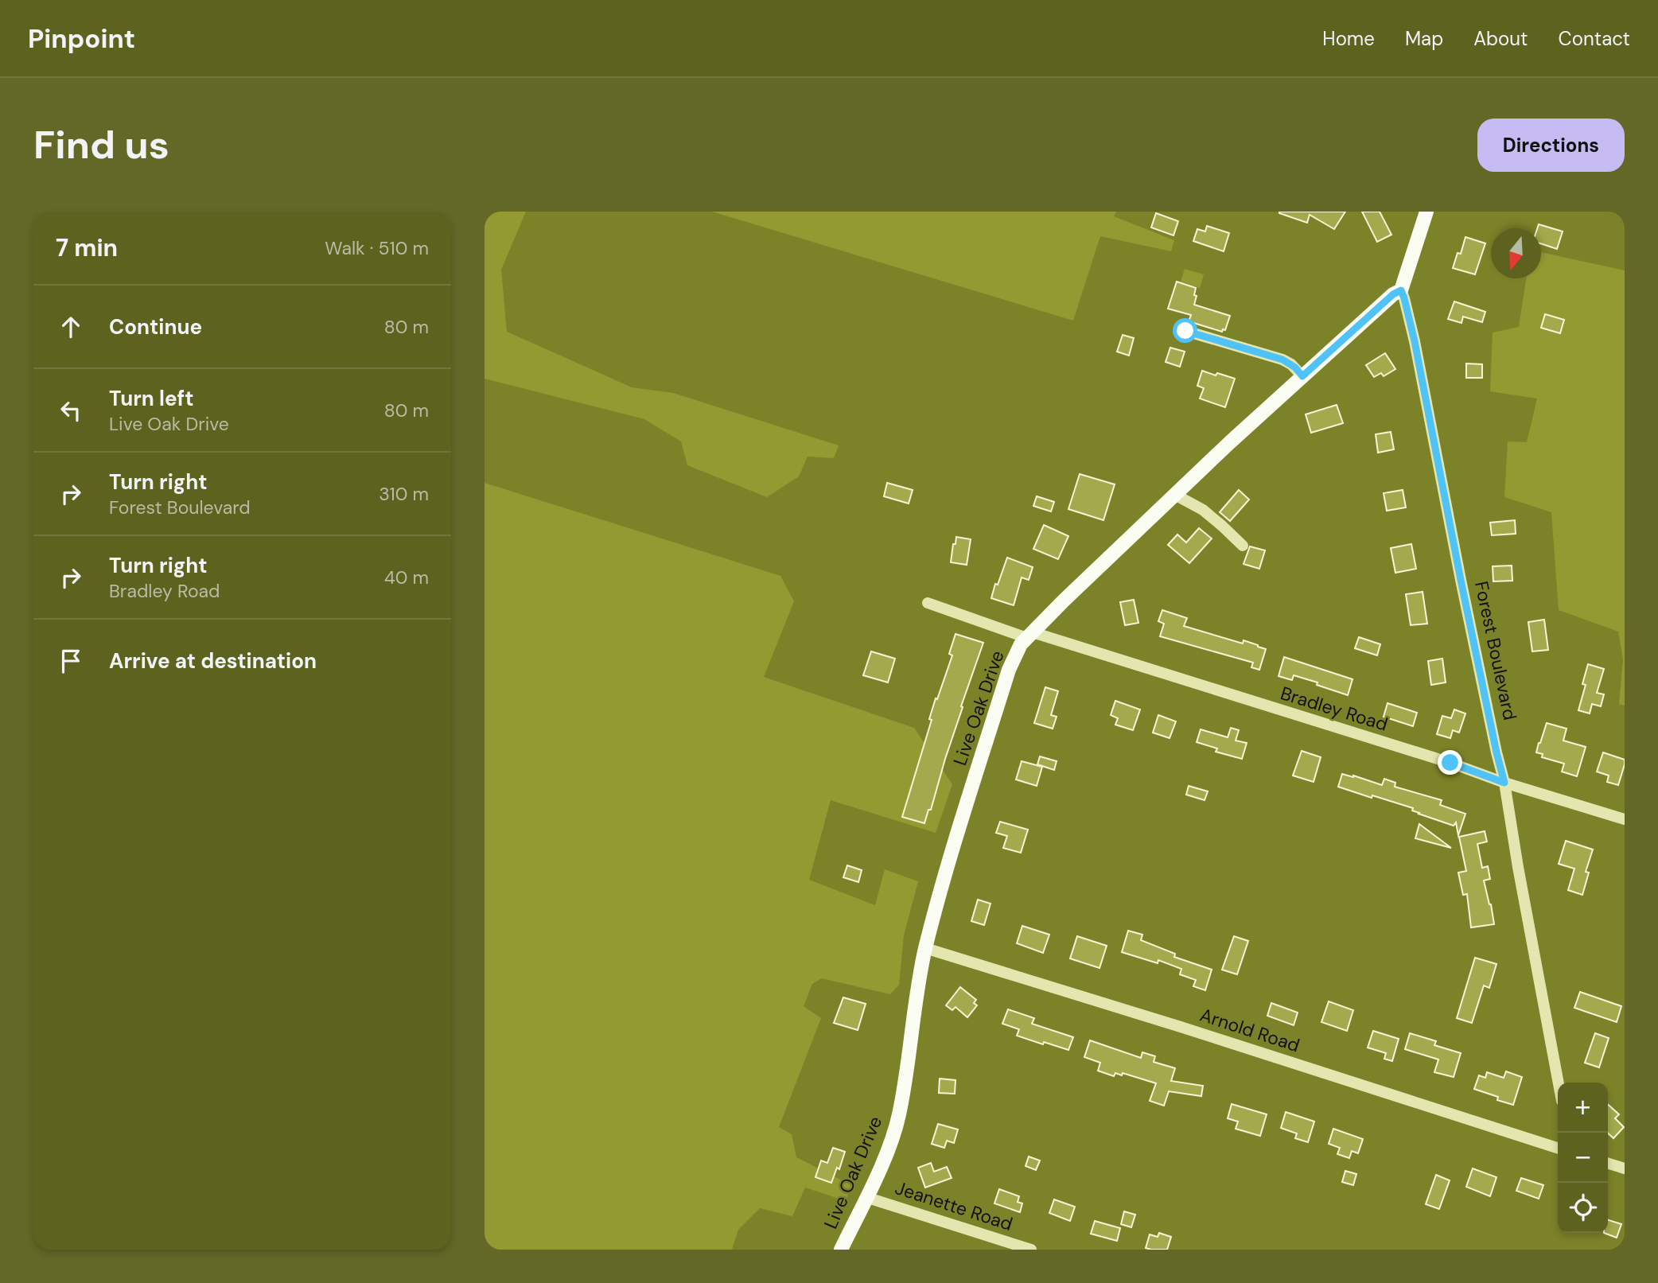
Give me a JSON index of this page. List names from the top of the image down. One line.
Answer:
{"streets":{"main road":["Live Oak Drive"],"street":["Forest Boulevard","Bradley Road","Arnold Road","Jeanette Road"]},"crossings":[["Forest Boulevard","Live Oak Drive"],["Forest Boulevard","Bradley Road"],["Live Oak Drive","Bradley Road"],["Live Oak Drive","Arnold Road"],["Live Oak Drive","Jeanette Road"]],"north":"bottom","page":{"header":"Pinpoint","nav":["Home","Map","About","Contact"],"buttons":"Directions","title":"Find us","heading":["7 min","Walk · 510 m"],"list":[["Continue","80 m"],["Turn left","Live Oak Drive","80 m"],["Turn right","Forest Boulevard","310 m"],["Turn right","Bradley Road","40 m"],"Arrive at destination"],"map_buttons":["+","−"]}}
